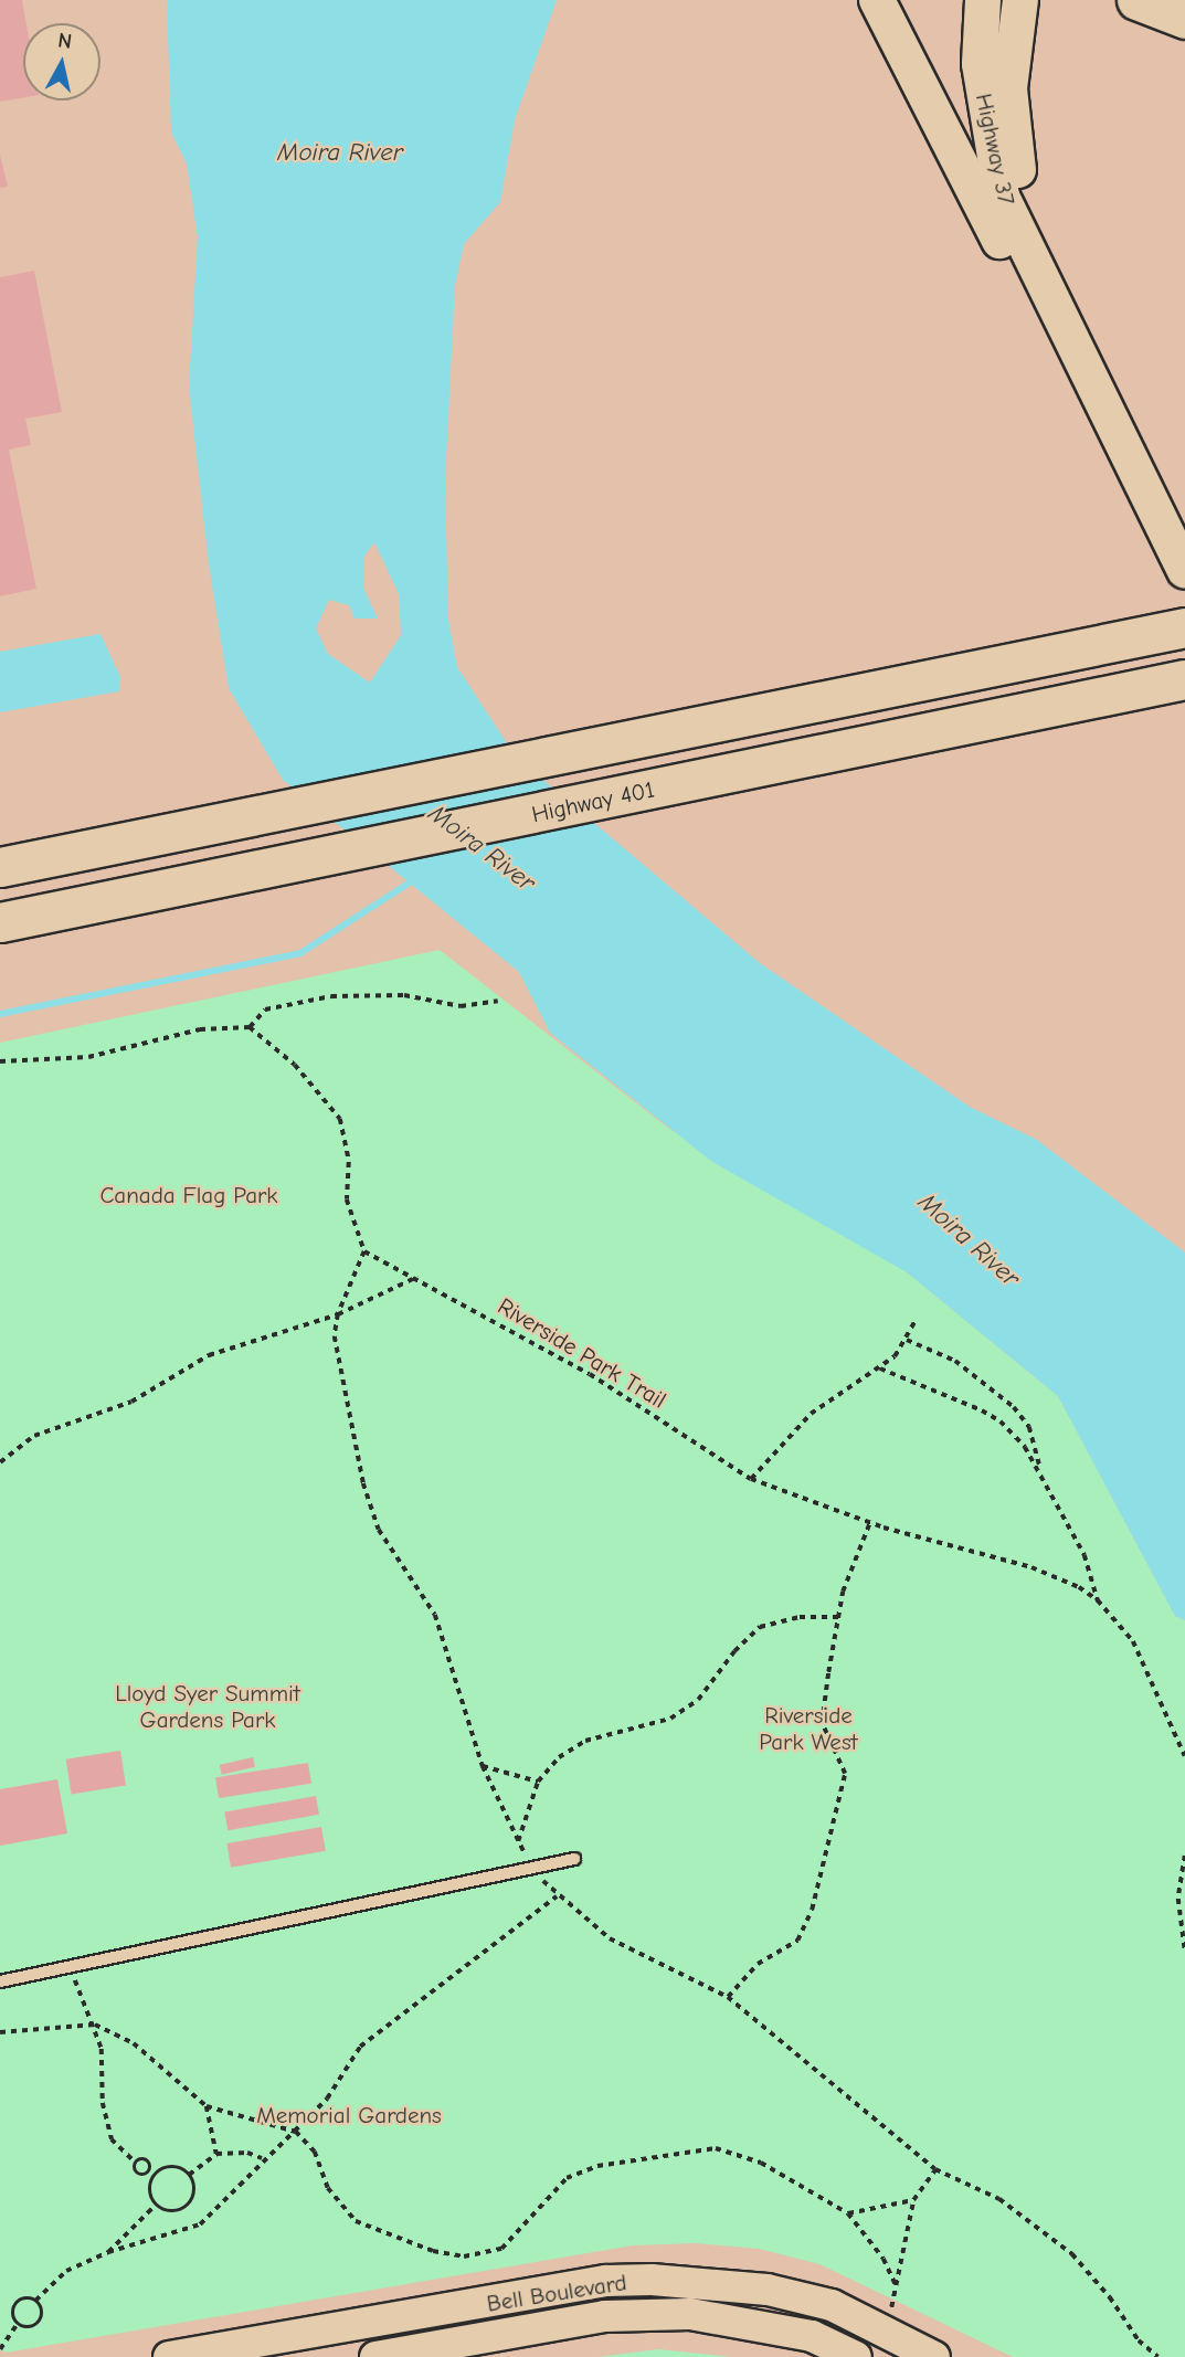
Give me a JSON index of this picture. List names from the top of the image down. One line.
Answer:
{"streets":{"highway":["Highway 401"],"main road":["Highway 37","Bell Boulevard"],"path":["Riverside Park Trail"]},"water":["Moira River"],"parks":["Canada Flag Park","Lloyd Syer Summit Gardens Park","Riverside Park West","Memorial Gardens"],"north":"top"}
